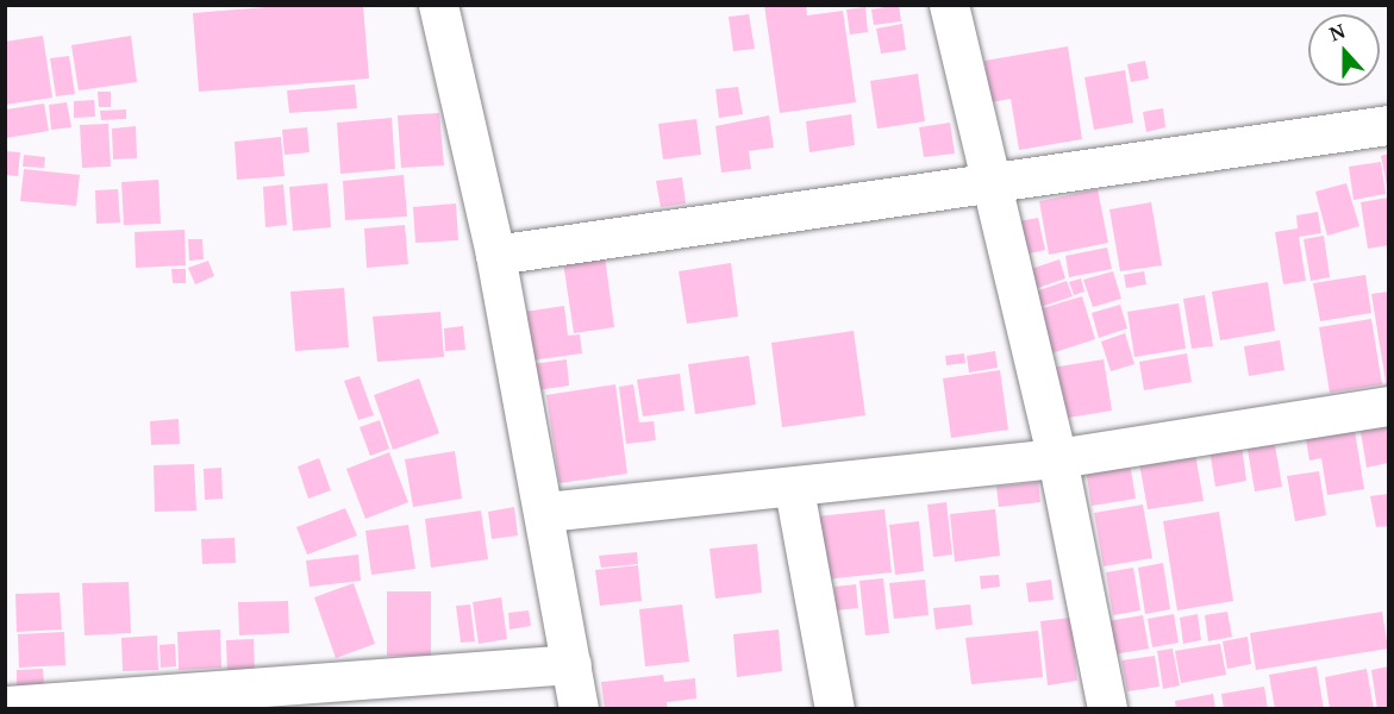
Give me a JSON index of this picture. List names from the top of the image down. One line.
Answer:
{"north":"top"}
